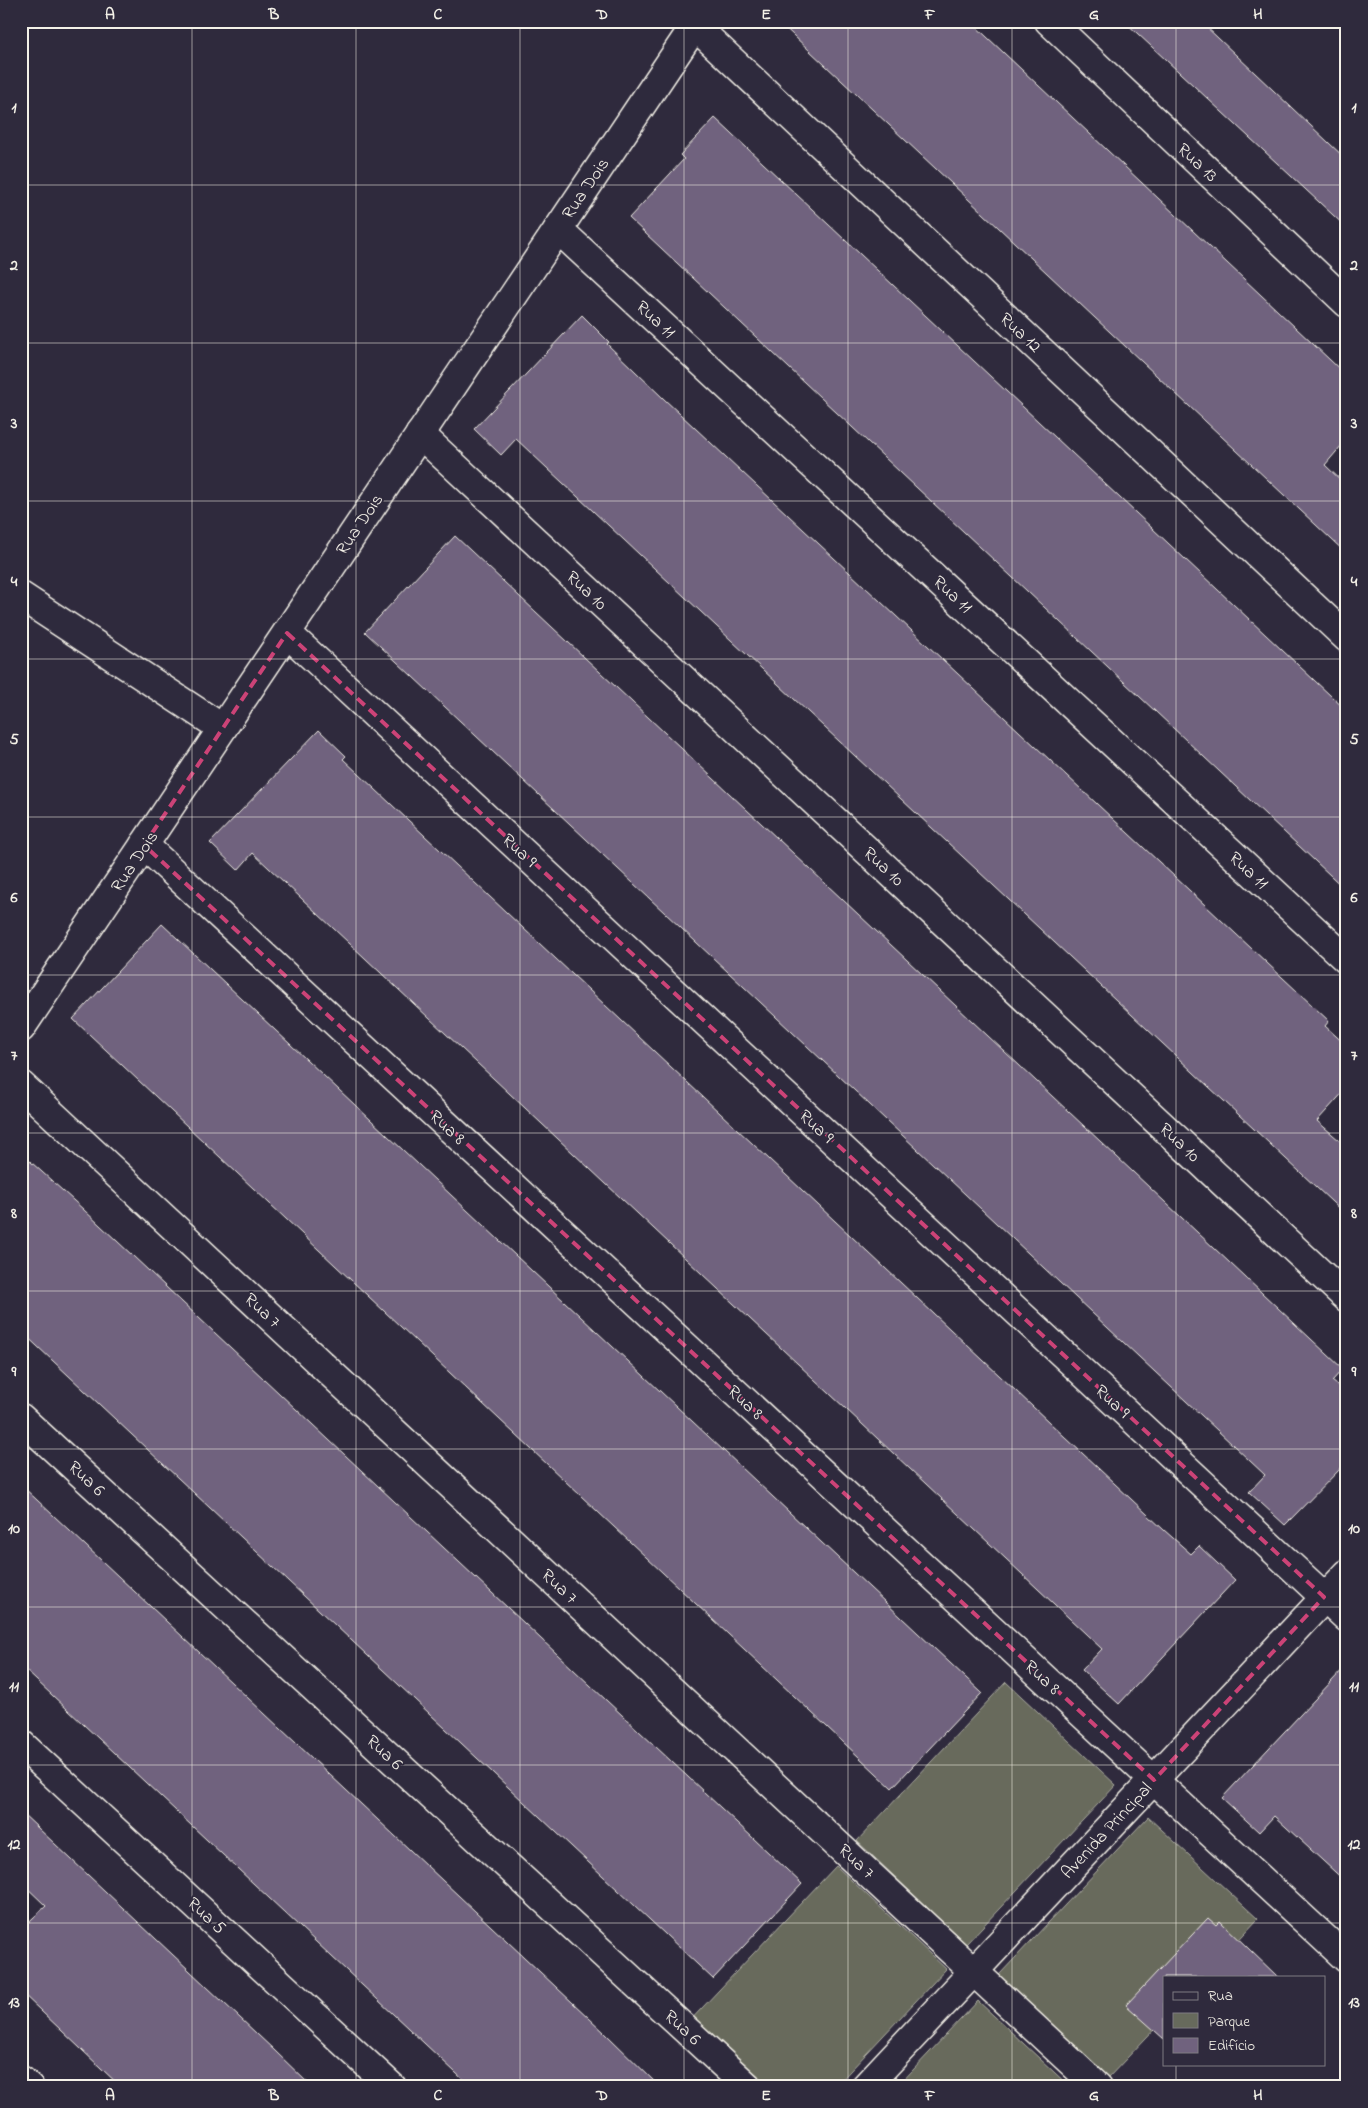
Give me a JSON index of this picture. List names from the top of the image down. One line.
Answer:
{"streets":{"street":["Rua 13","Rua Dois","Rua 11","Rua 12","Rua 10","Rua 9","Rua 8","Rua 7","Rua 6","Avenida Principal","Rua 5"]},"crossings":[["Rua Dois","Rua 11"],["Rua Dois","Rua 12"],["Rua Dois","Rua 10"],["Rua Dois","Rua 9"],["Rua Dois","Rua 8"],["Rua 9","Avenida Principal"],["Rua 8","Avenida Principal"],["Rua 7","Avenida Principal"]],"legend":["Rua","Parque","Edifício"],"grid":{"columns":["A","B","C","D","E","F","G","H"],"rows":["1","2","3","4","5","6","7","8","9","10","11","12","13"]}}
